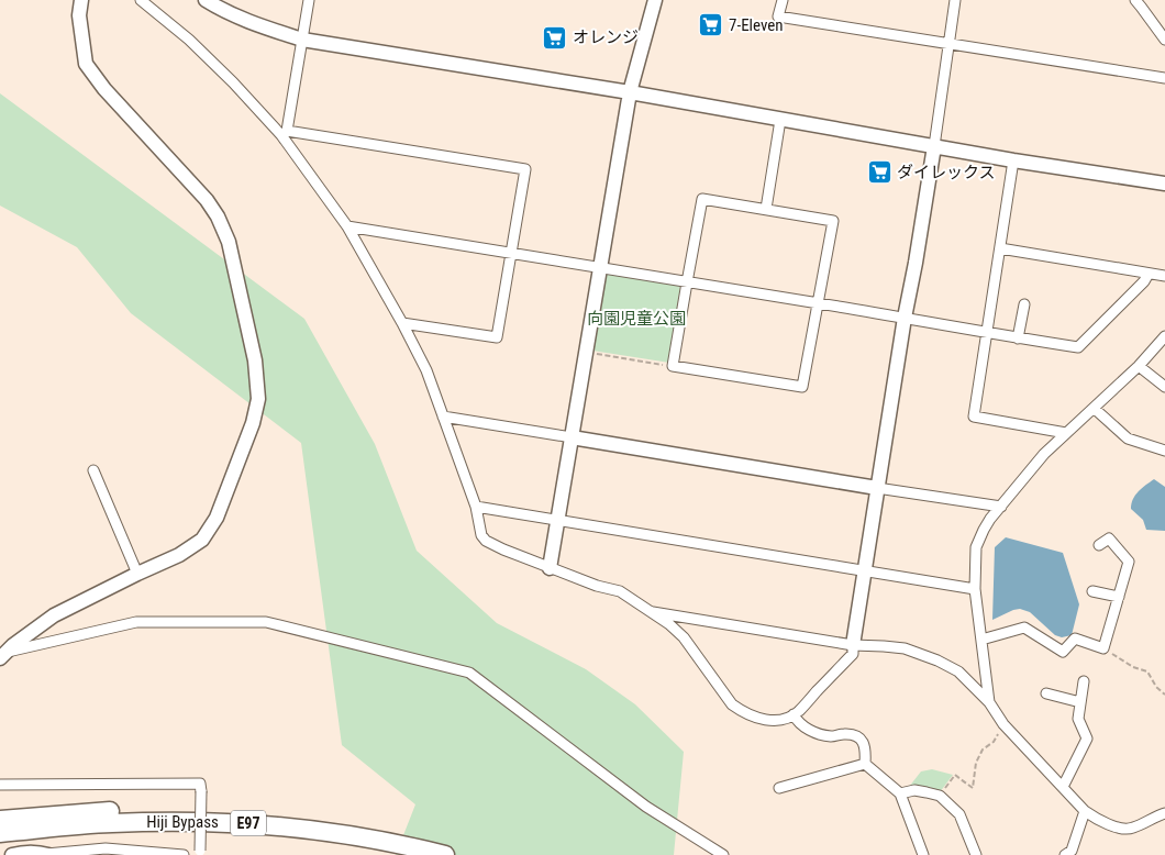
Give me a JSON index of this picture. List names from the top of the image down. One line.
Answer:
{"streets":{"highway":["Hiji Bypass","E97"]},"parks":["向園児童公園"],"places":{"supermarket":["7-Eleven","オレンジ","ダイレックス"]}}
